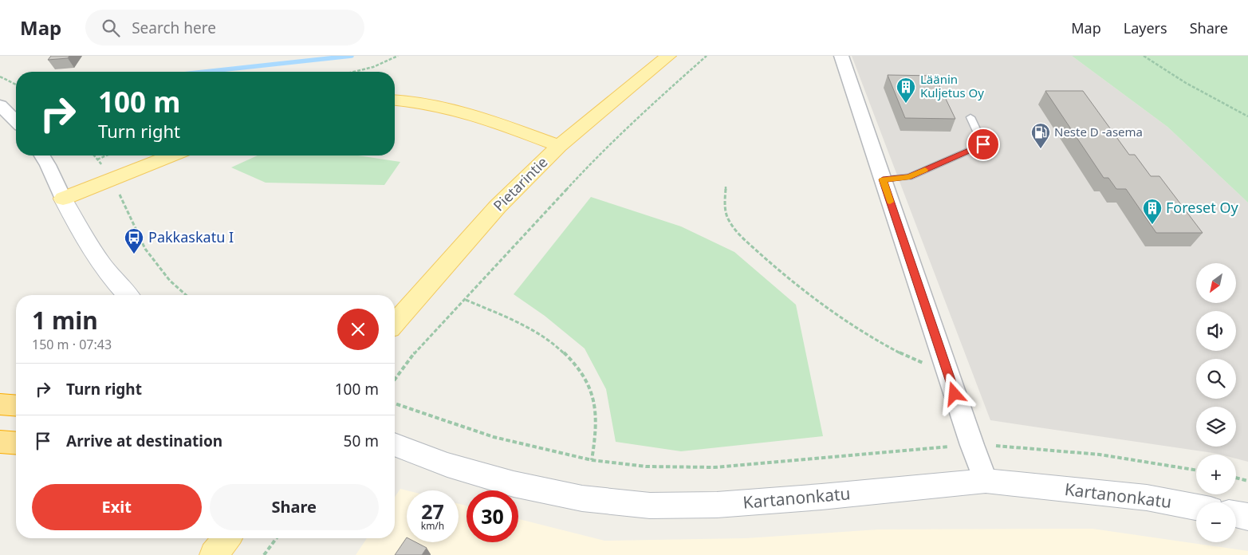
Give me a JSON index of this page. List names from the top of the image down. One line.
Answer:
{"streets":{"main road":["Pietarintie","Kartanonkatu"]},"places":{"building":["Läänin Kuljetus Oy","Foreset Oy"],"fuel station":["Neste D -asema"],"bus stop":["Pakkaskatu I"]},"north":"bottom left","page":{"header":"Map","search":"Search here","nav":["Map","Layers","Share"],"turn":["100 m","Turn right"],"map_buttons":["+","−"],"heading":["1 min","150 m · 07:43"],"list":[{"name":"Turn right","value":"100 m"},{"name":"Arrive at destination","value":"50 m"}],"buttons":["Exit","Share"],"speed":"27 km/h","limit":"30"}}
